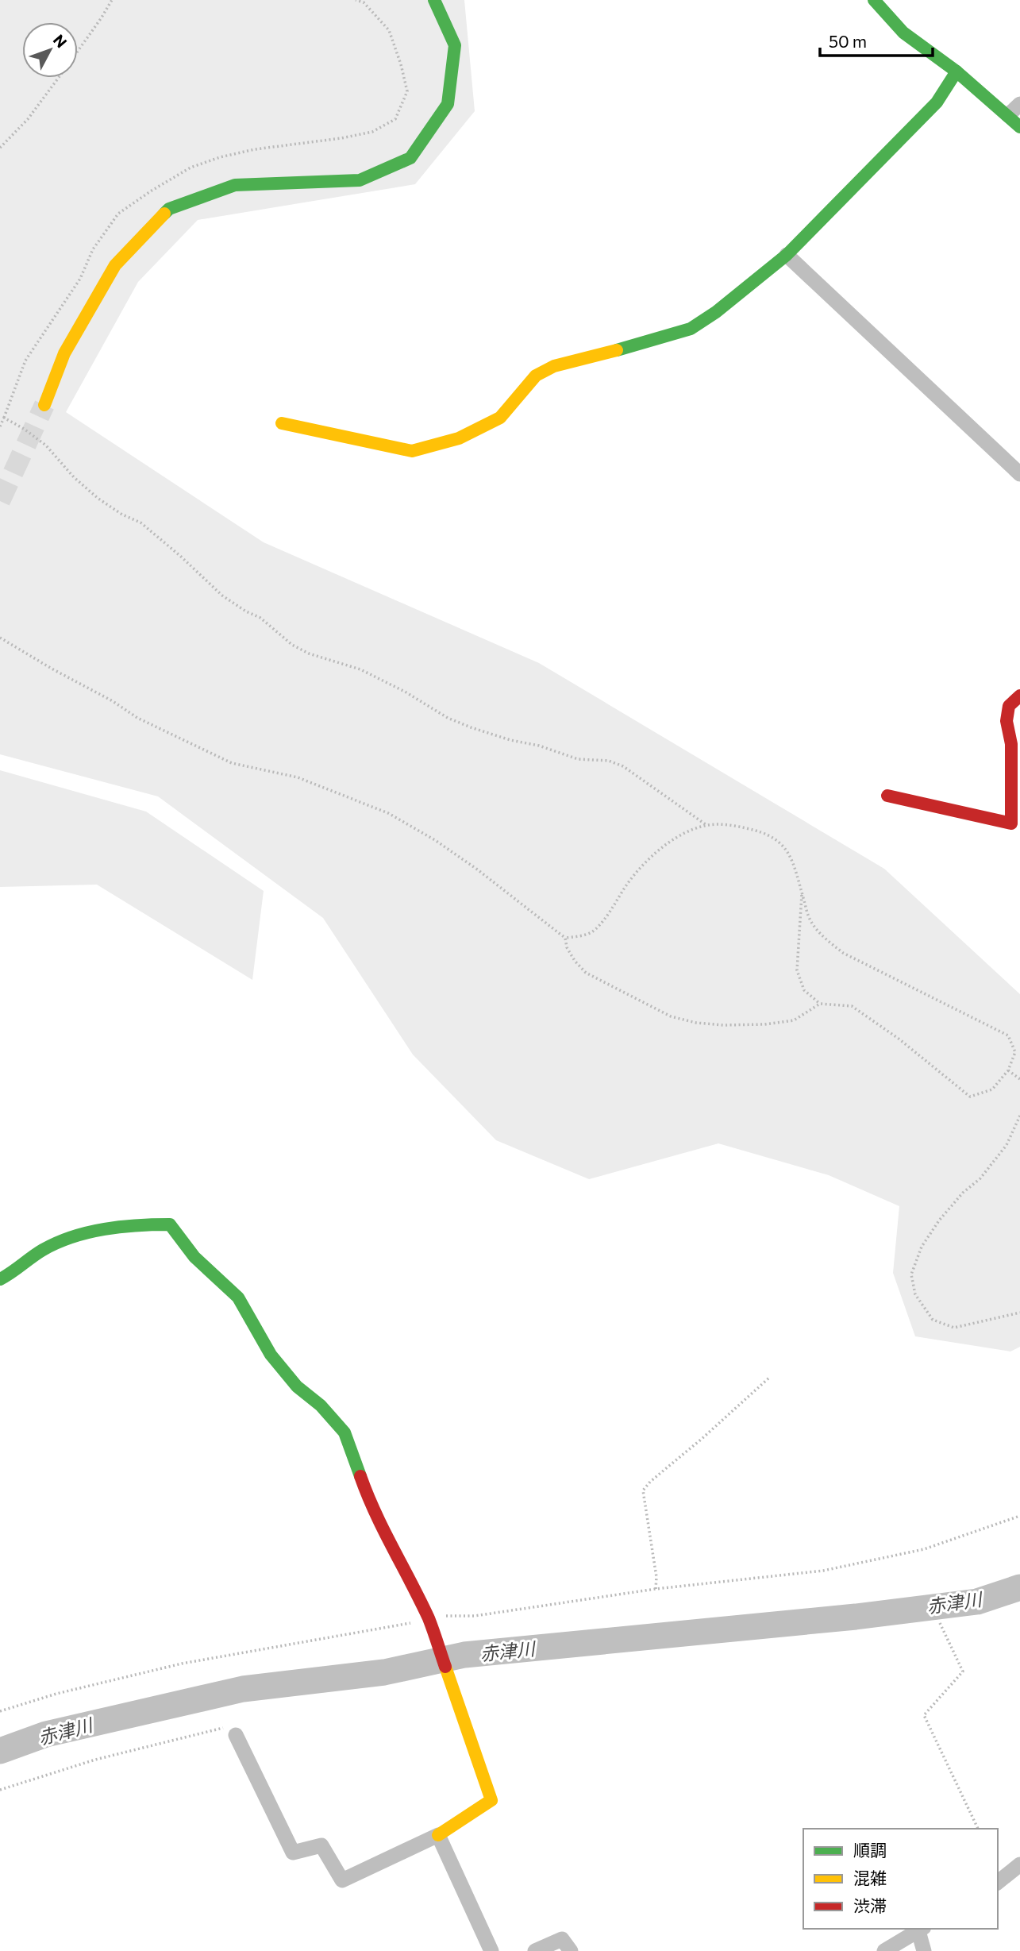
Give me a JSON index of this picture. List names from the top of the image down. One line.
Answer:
{"water":["赤津川"],"legend":["順調","混雑","渋滞"],"scale_bar":"50 m","north":"top right"}
